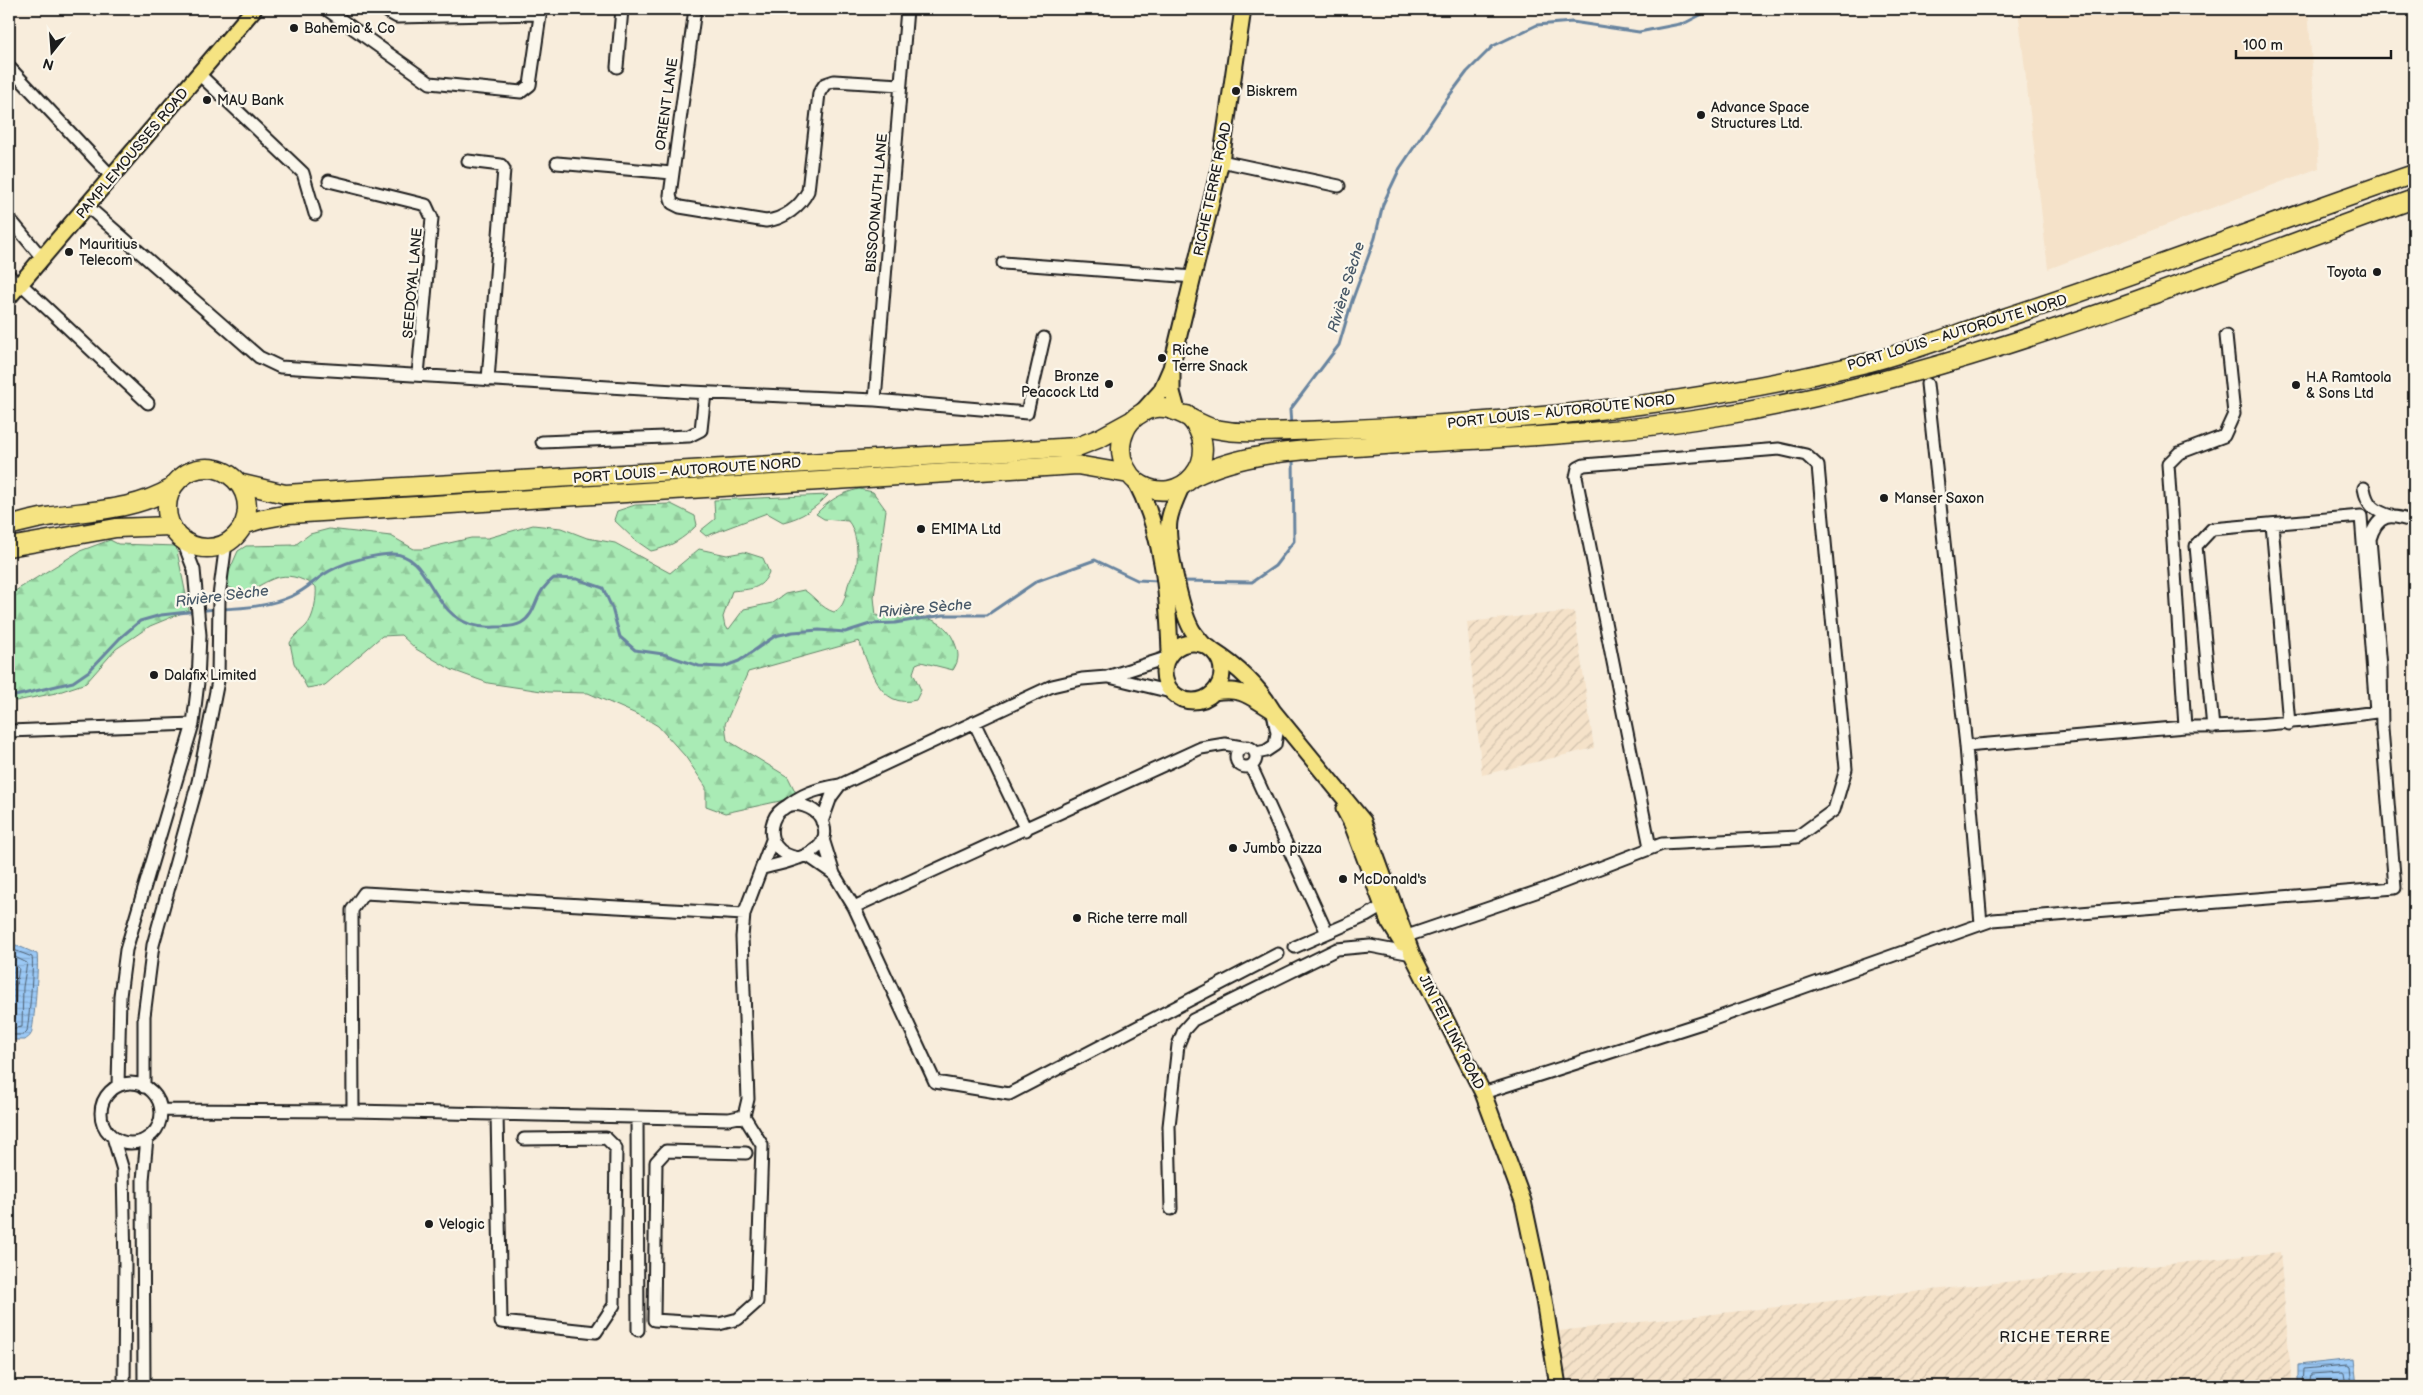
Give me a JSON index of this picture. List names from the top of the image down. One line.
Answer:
{"streets":{"highway":["PORT LOUIS – AUTOROUTE NORD"],"main road":["PAMPLEMOUSSES ROAD","RICHE TERRE ROAD","JIN FEI LINK ROAD"],"street":["ORIENT LANE","BISSOONAUTH LANE","SEEDOYAL LANE"]},"crossings":[["ORIENT LANE","BISSOONAUTH LANE"]],"districts":["RICHE TERRE"],"water":["Rivière Sèche"],"places":["Bahemia & Co","Biskrem","MAU Bank","Advance Space Structures Ltd.","Mauritius Telecom","Toyota","Riche Terre Snack","Bronze Peacock Ltd","H.A Ramtoola & Sons Ltd","Manser Saxon","EMIMA Ltd","Dalafix Limited","Jumbo pizza","McDonald's","Riche terre mall","Velogic"],"scale_bar":"100 m","north":"bottom"}
